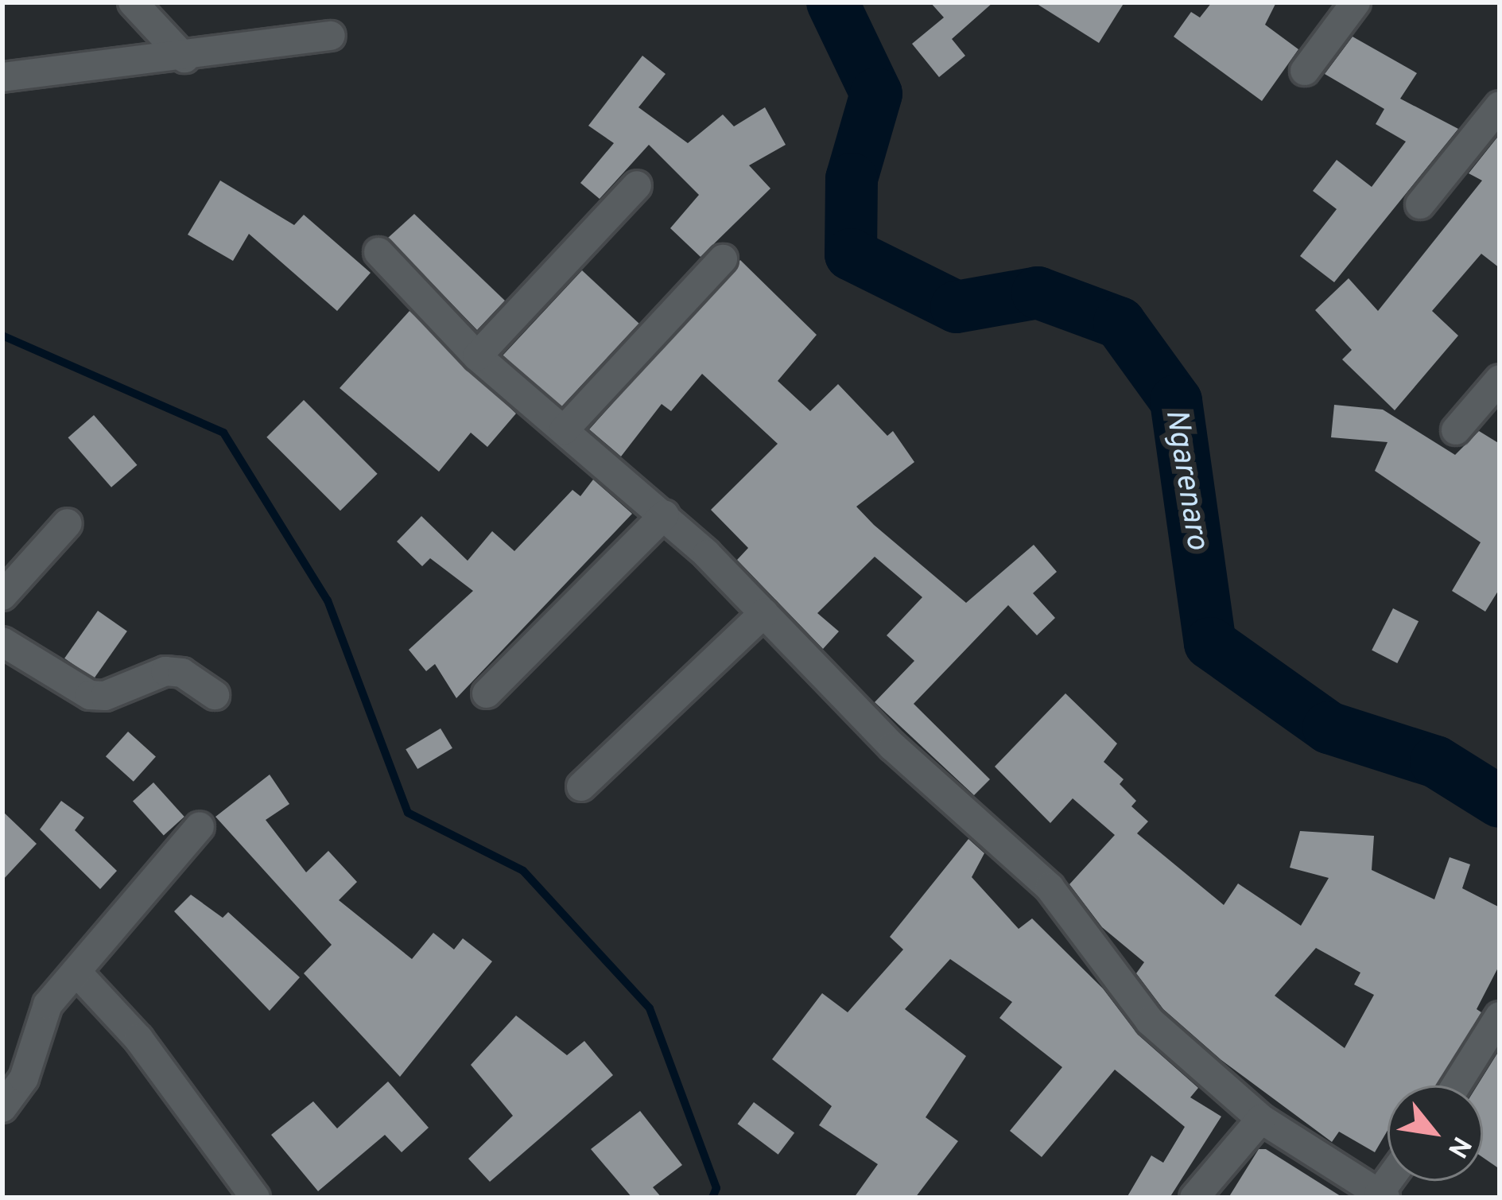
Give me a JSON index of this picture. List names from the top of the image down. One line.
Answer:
{"water":["Ngarenaro"],"north":"bottom right"}
